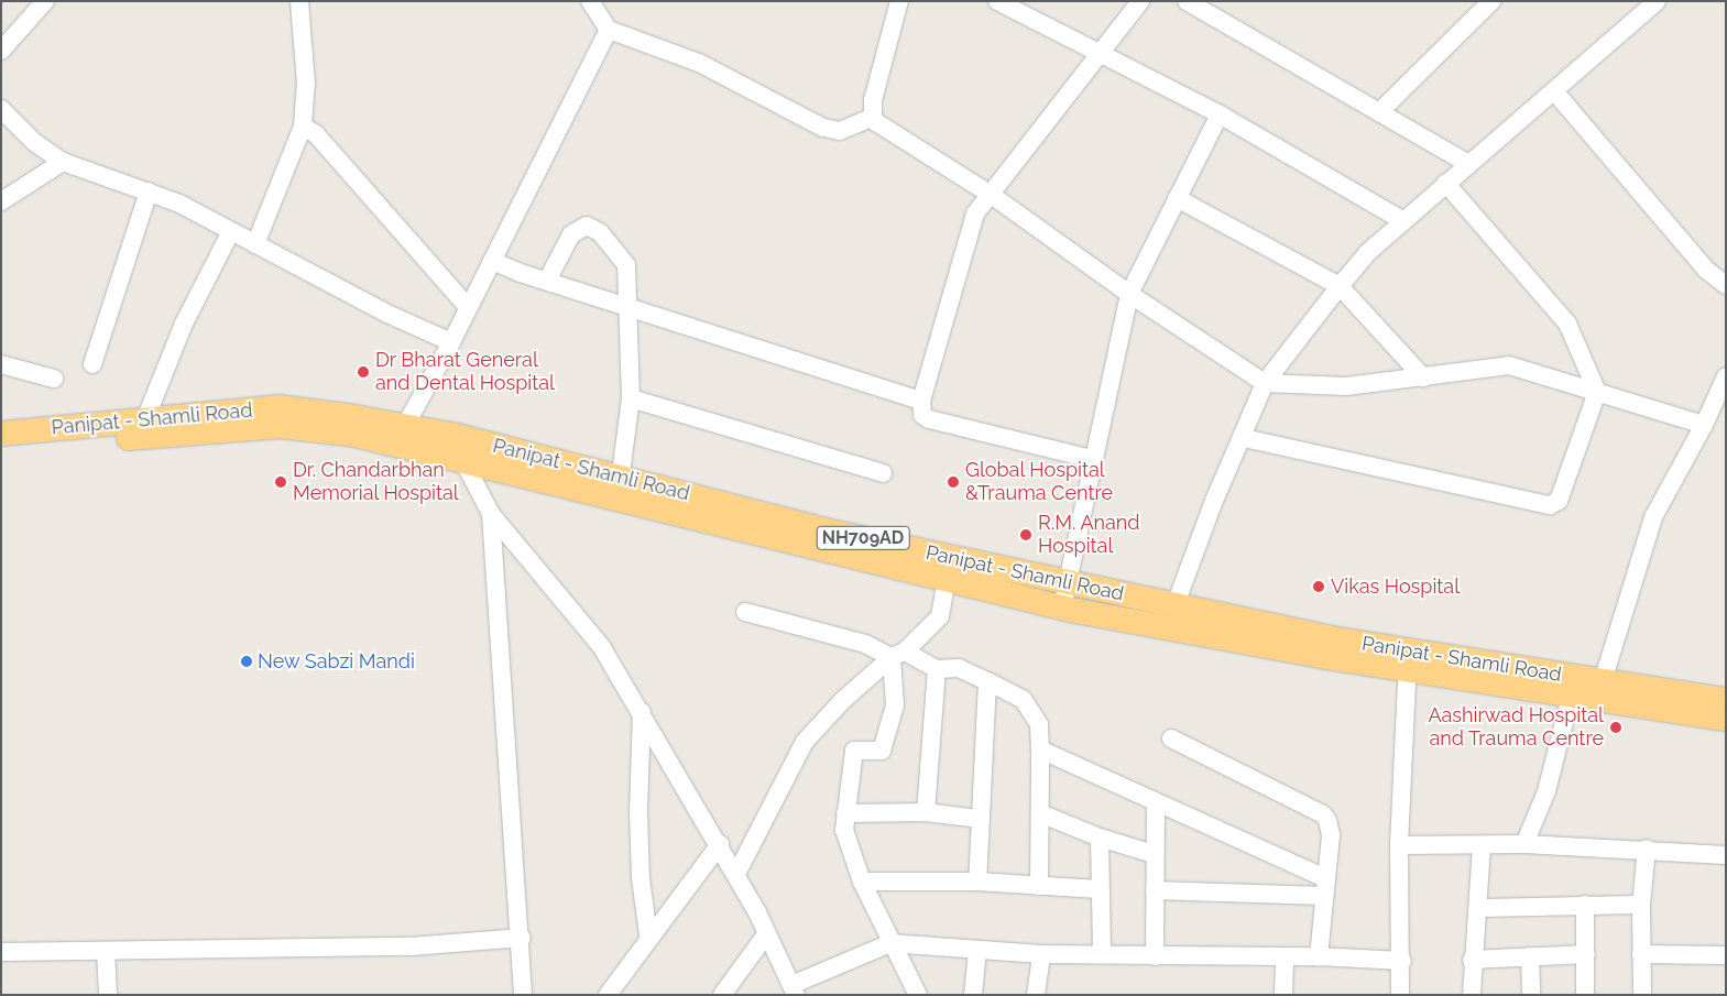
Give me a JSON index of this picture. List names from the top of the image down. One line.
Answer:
{"streets":{"highway":["Panipat - Shamli Road","NH709AD"]},"places":["Dr Bharat General and Dental Hospital","Dr. Chandarbhan Memorial Hospital","Global Hospital &Trauma Centre","R.M. Anand Hospital","Vikas Hospital","New Sabzi Mandi","Aashirwad Hospital and Trauma Centre"]}
